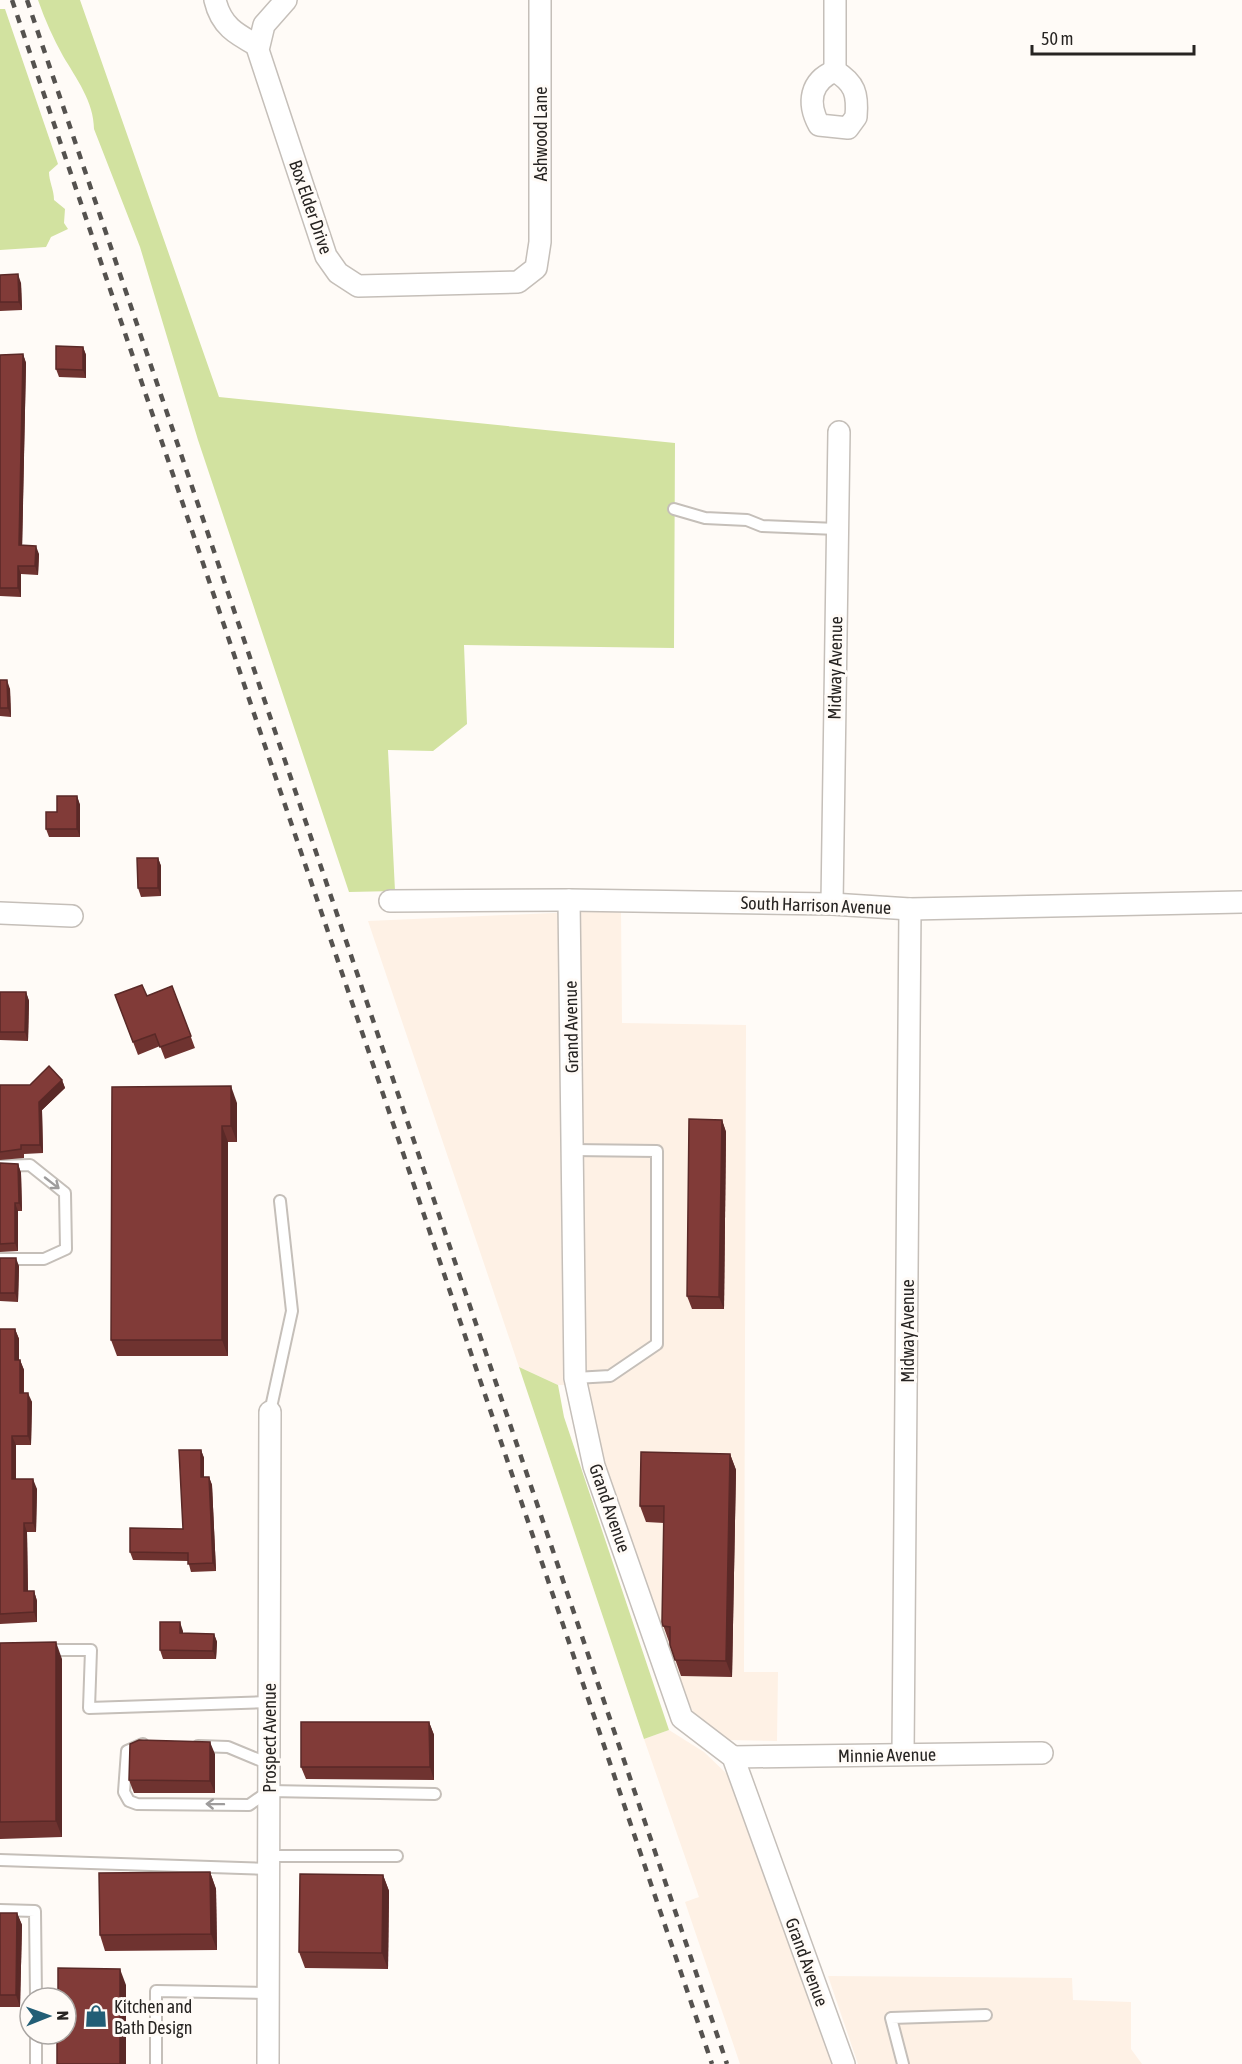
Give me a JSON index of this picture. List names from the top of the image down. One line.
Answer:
{"streets":{"street":["Ashwood Lane","Box Elder Drive","Midway Avenue","South Harrison Avenue","Grand Avenue","Prospect Avenue","Minnie Avenue"]},"crossings":[["Ashwood Lane","Box Elder Drive"],["Midway Avenue","South Harrison Avenue"],["Midway Avenue","Minnie Avenue"],["South Harrison Avenue","Grand Avenue"],["Grand Avenue","Minnie Avenue"]],"places":{"shop":["Kitchen and Bath Design"]},"scale_bar":"50 m","north":"right"}
